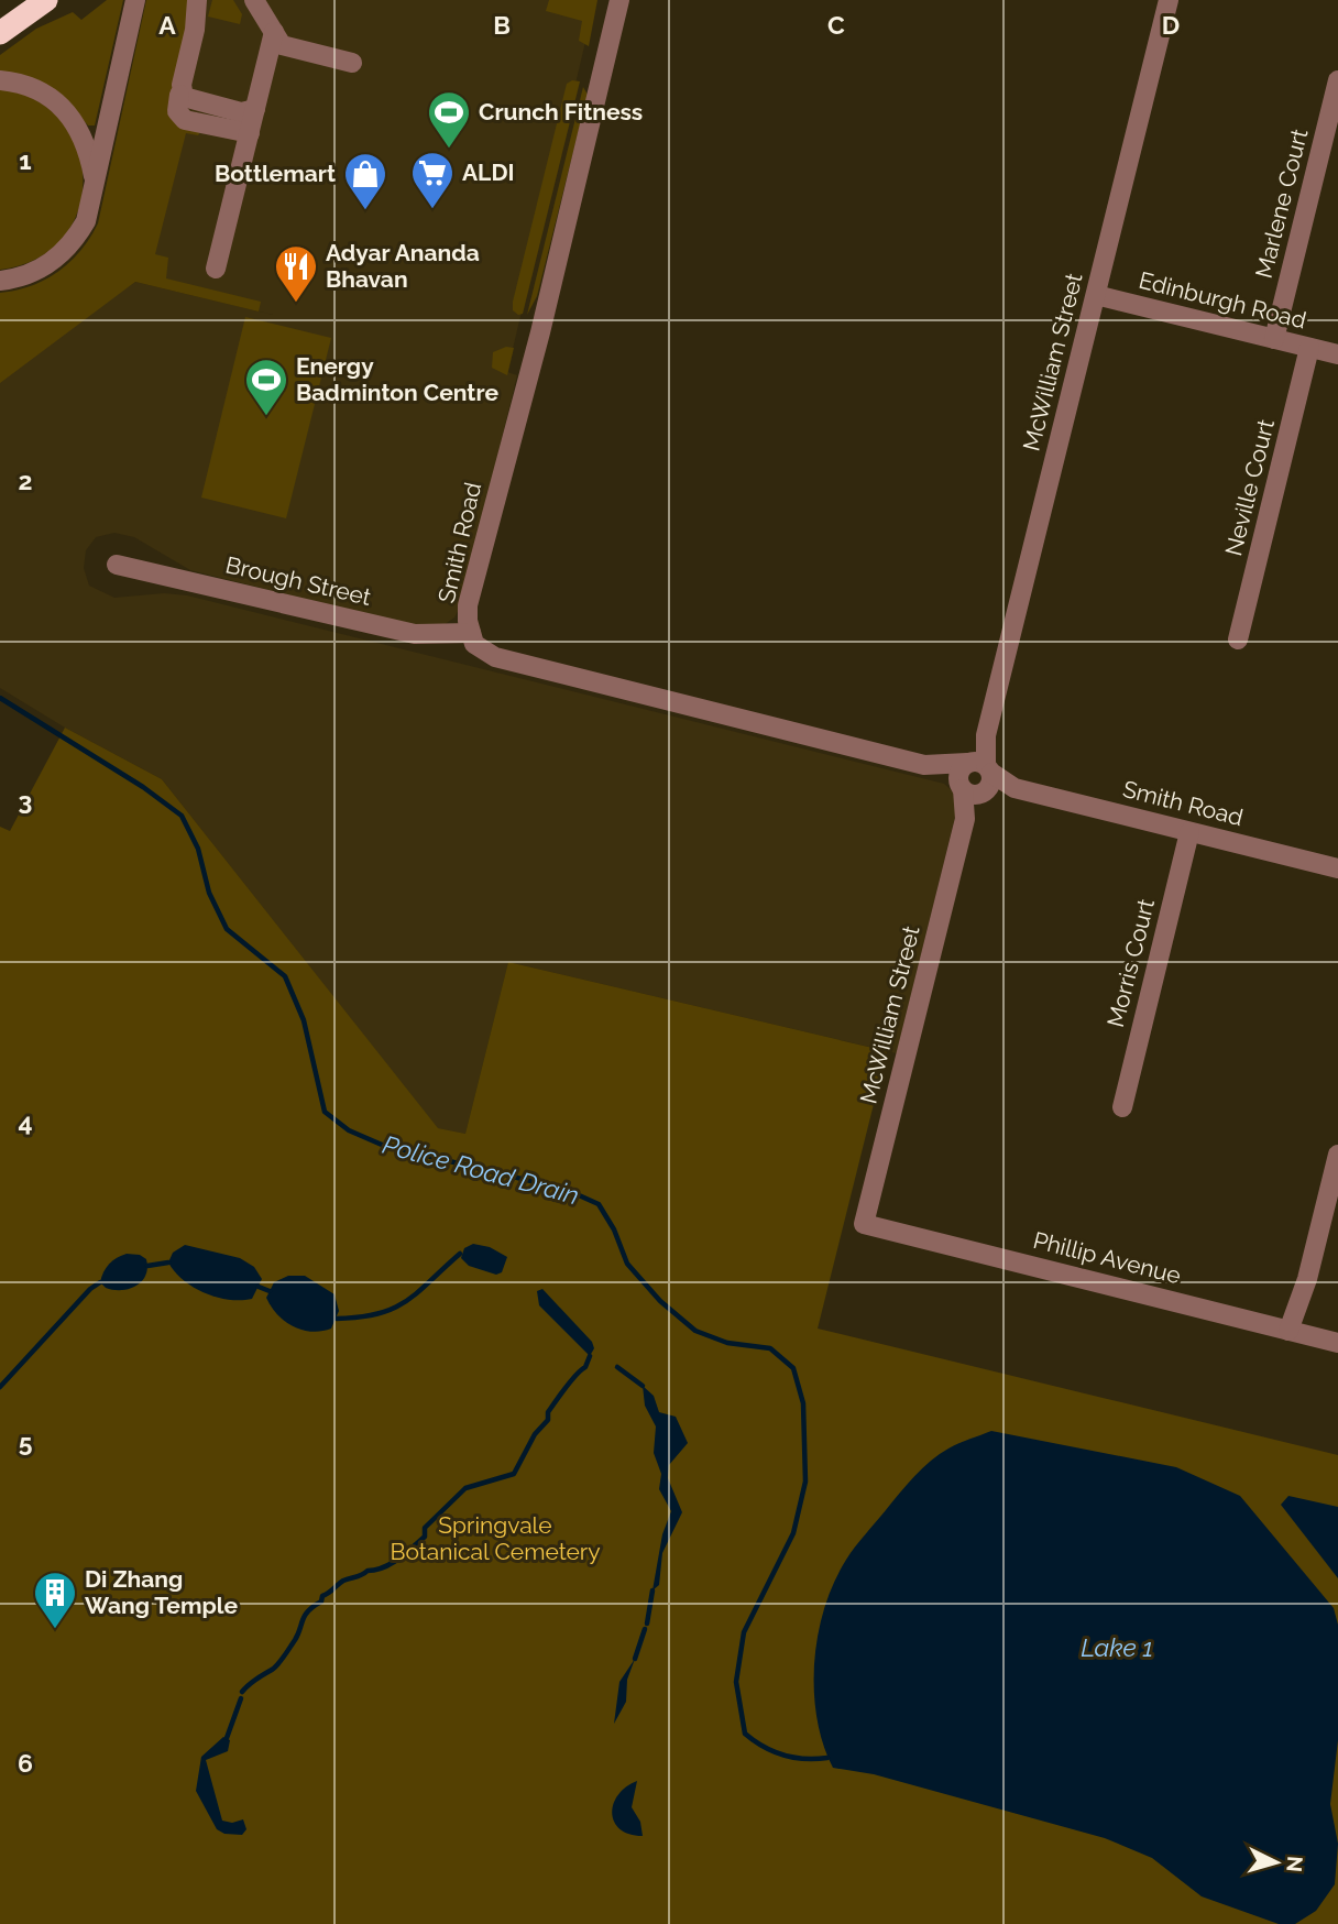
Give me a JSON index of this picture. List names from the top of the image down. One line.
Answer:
{"streets":{"street":["Marlene Court","Edinburgh Road","McWilliam Street","Neville Court","Smith Road","Brough Street","Morris Court","Phillip Avenue"]},"crossings":[["Marlene Court","Edinburgh Road"],["Edinburgh Road","McWilliam Street"],["Edinburgh Road","Neville Court"],["McWilliam Street","Smith Road"],["McWilliam Street","Phillip Avenue"],["Smith Road","Brough Street"],["Smith Road","Morris Court"]],"water":["Police Road Drain","Lake 1"],"parks":["Springvale Botanical Cemetery"],"places":{"sports":["Crunch Fitness","Energy Badminton Centre"],"supermarket":["ALDI"],"shop":["Bottlemart"],"restaurant":["Adyar Ananda Bhavan"],"building":["Di Zhang Wang Temple"]},"north":"right","grid":{"columns":["A","B","C","D"],"rows":["1","2","3","4","5","6"]}}
